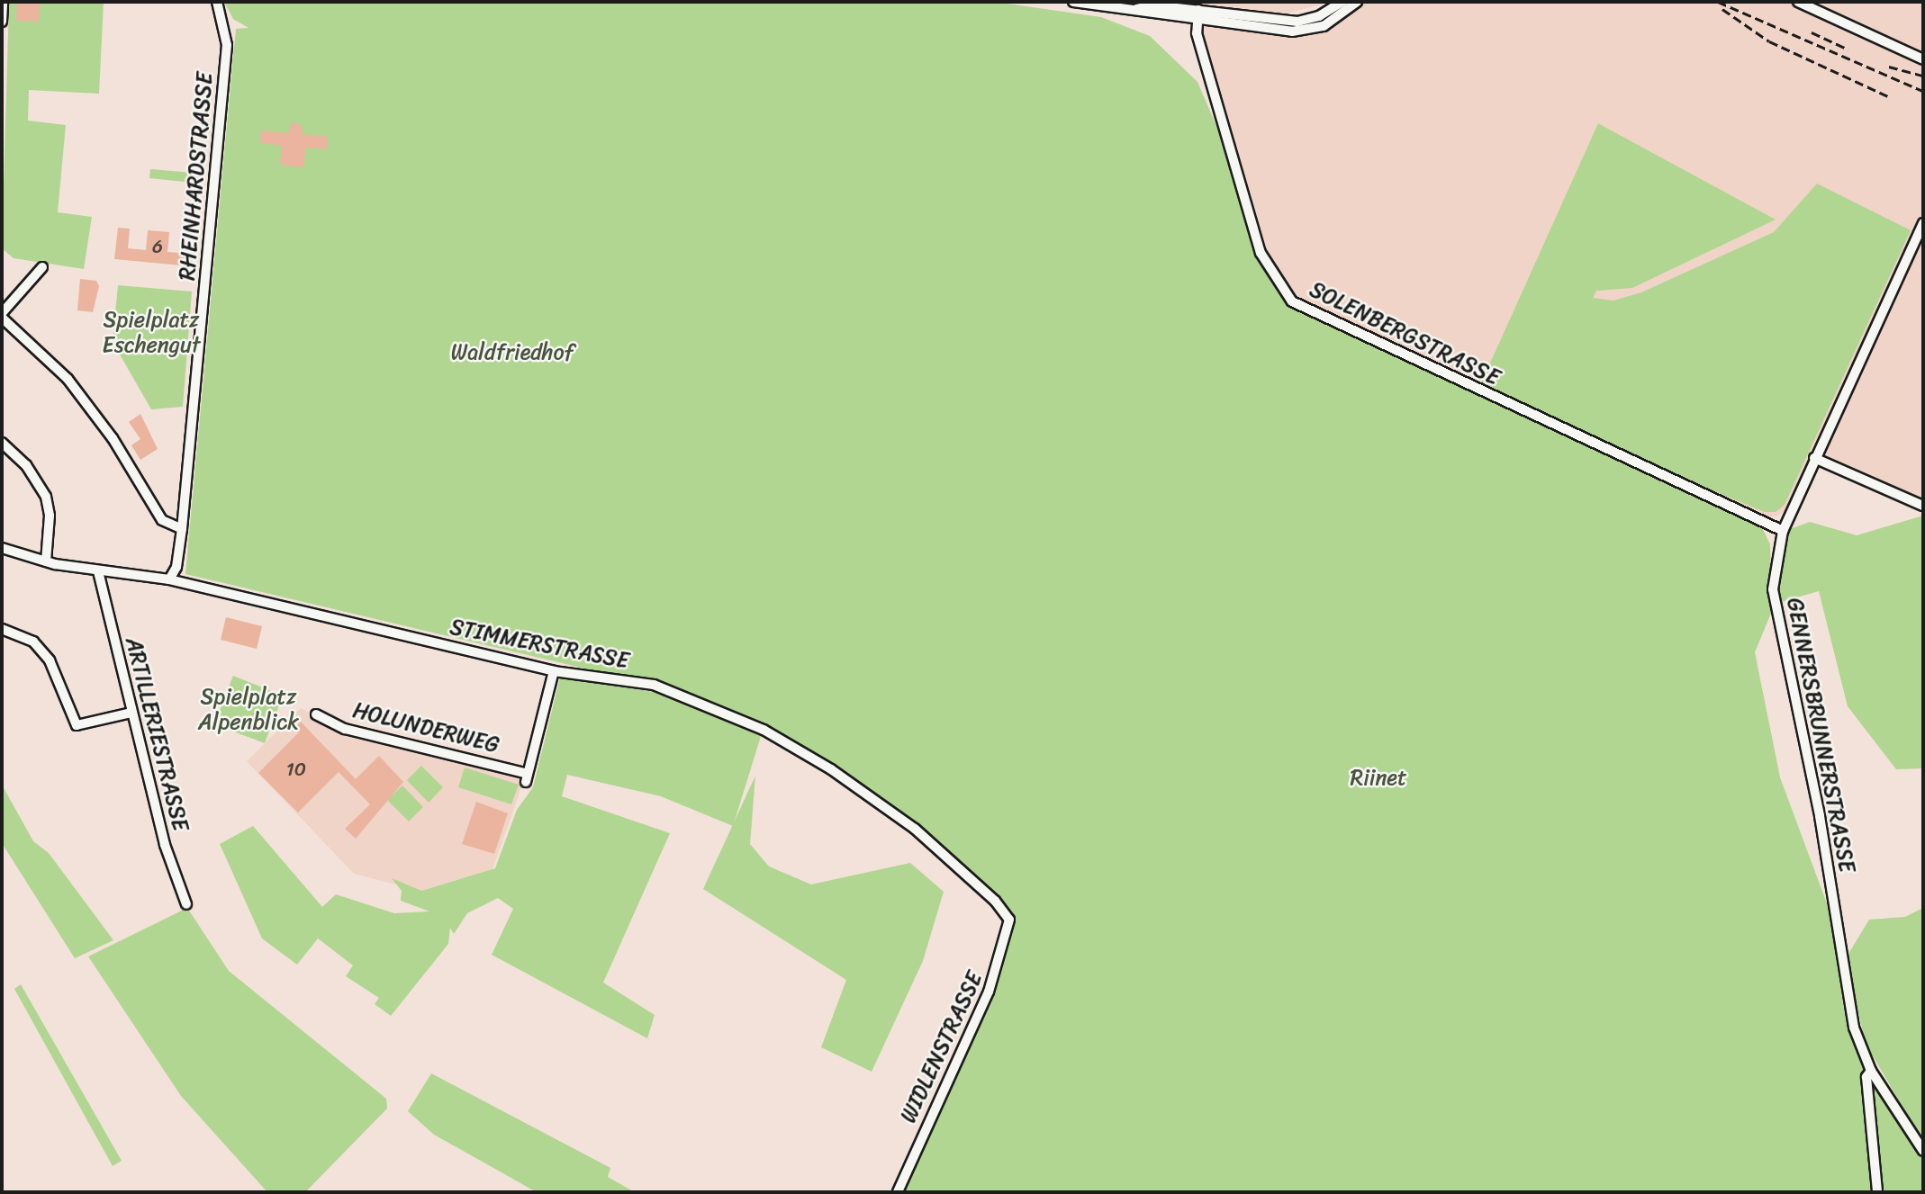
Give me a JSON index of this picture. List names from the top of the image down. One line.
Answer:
{"streets":{"street":["RHEINHARDSTRASSE","SOLENBERGSTRASSE","STIMMERSTRASSE","HOLUNDERWEG","ARTILLERIESTRASSE","GENNERSBRUNNERSTRASSE","WIDLENSTRASSE"]},"crossings":[["RHEINHARDSTRASSE","STIMMERSTRASSE"],["SOLENBERGSTRASSE","GENNERSBRUNNERSTRASSE"],["STIMMERSTRASSE","HOLUNDERWEG"],["STIMMERSTRASSE","ARTILLERIESTRASSE"],["STIMMERSTRASSE","WIDLENSTRASSE"]],"parks":["Spielplatz Eschengut","Waldfriedhof","Spielplatz Alpenblick","Riinet"],"house_numbers":["6","10"]}
